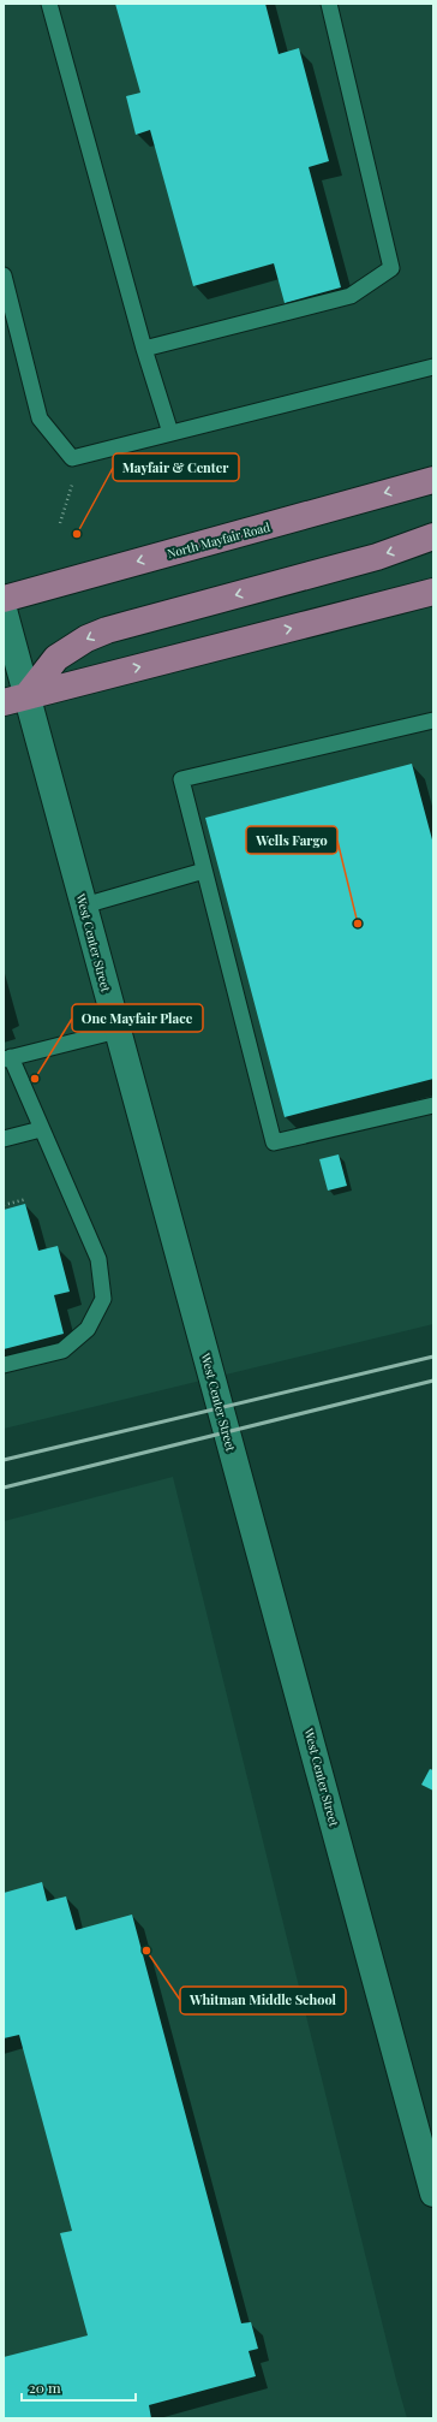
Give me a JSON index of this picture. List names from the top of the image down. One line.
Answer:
{"streets":{"main road":["North Mayfair Road"],"street":["West Center Street"]},"places":["Mayfair & Center","Wells Fargo","One Mayfair Place","Whitman Middle School"],"scale_bar":"20 m"}
